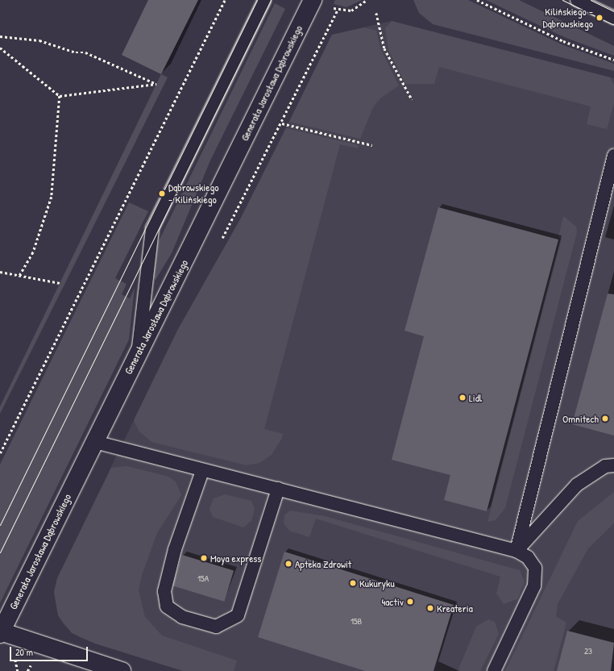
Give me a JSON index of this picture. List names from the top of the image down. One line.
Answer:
{"streets":{"street":["Generała Jarosława Dąbrowskiego"]},"places":["Kilińskiego - Dąbrowskiego","Dąbrowskiego - Kilińskiego","Lidl","Omnitech","Moya express","Apteka Zdrowit","Kukuryku","4activ","Kreateria"],"house_numbers":["15A","15B","23"],"scale_bar":"20 m"}
